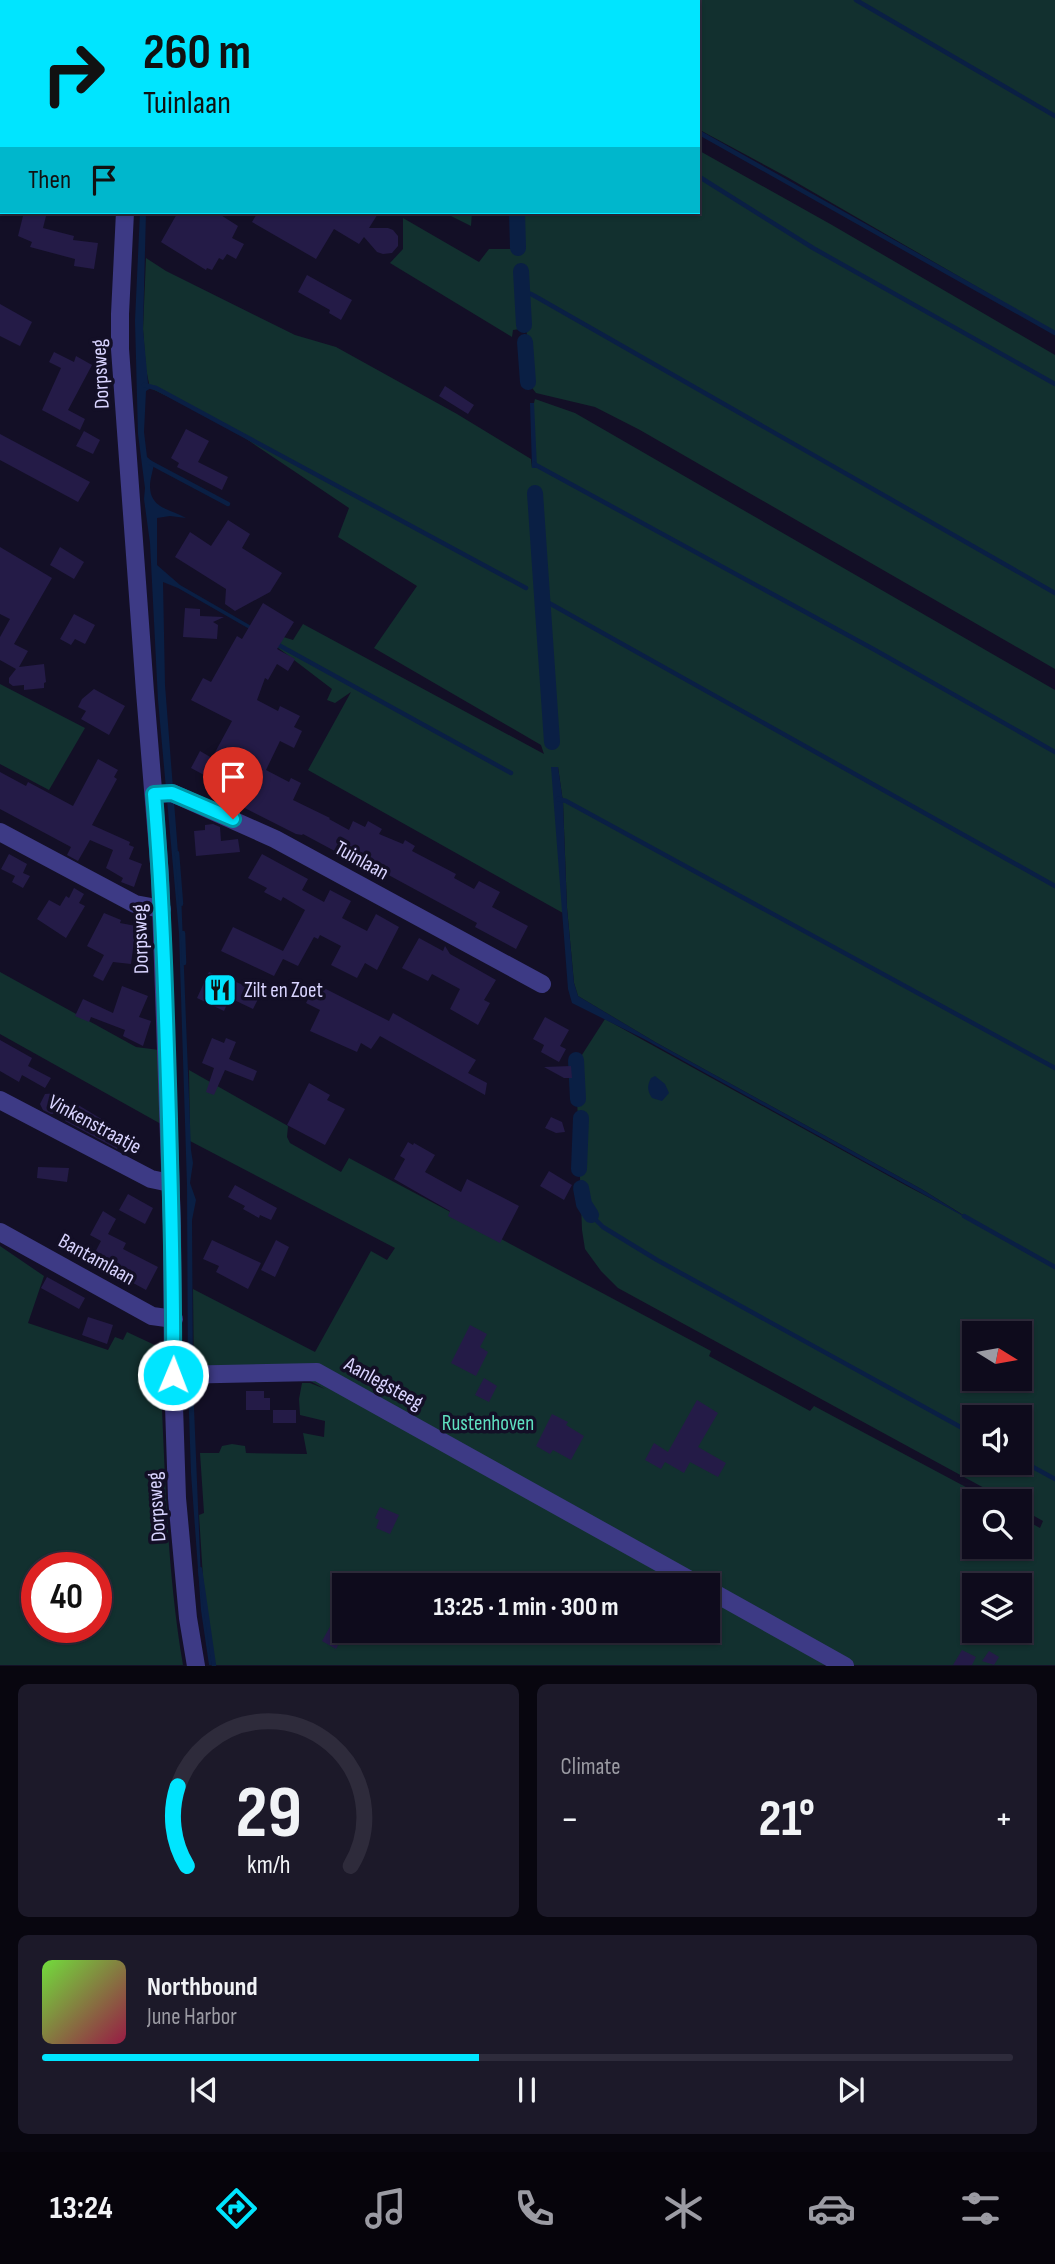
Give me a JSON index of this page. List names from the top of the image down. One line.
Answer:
{"streets":{"street":["Dorpsweg","Tuinlaan","Vinkenstraatje","Bantamlaan","Aanlegsteeg"]},"crossings":[["Dorpsweg","Tuinlaan"],["Dorpsweg","Vinkenstraatje"],["Dorpsweg","Bantamlaan"],["Dorpsweg","Aanlegsteeg"]],"parks":["Rustenhoven"],"places":{"restaurant":["Zilt en Zoet"]},"north":"right","page":{"turn":["260 m","Tuinlaan"],"then":"Then","limit":"40","trip":"13:25 · 1 min · 300 m","tile":"Climate","heat":["−","21°","+"],"song":["Northbound","June Harbor"],"tabs":"13:24","gauge":["29","km/h"]}}
